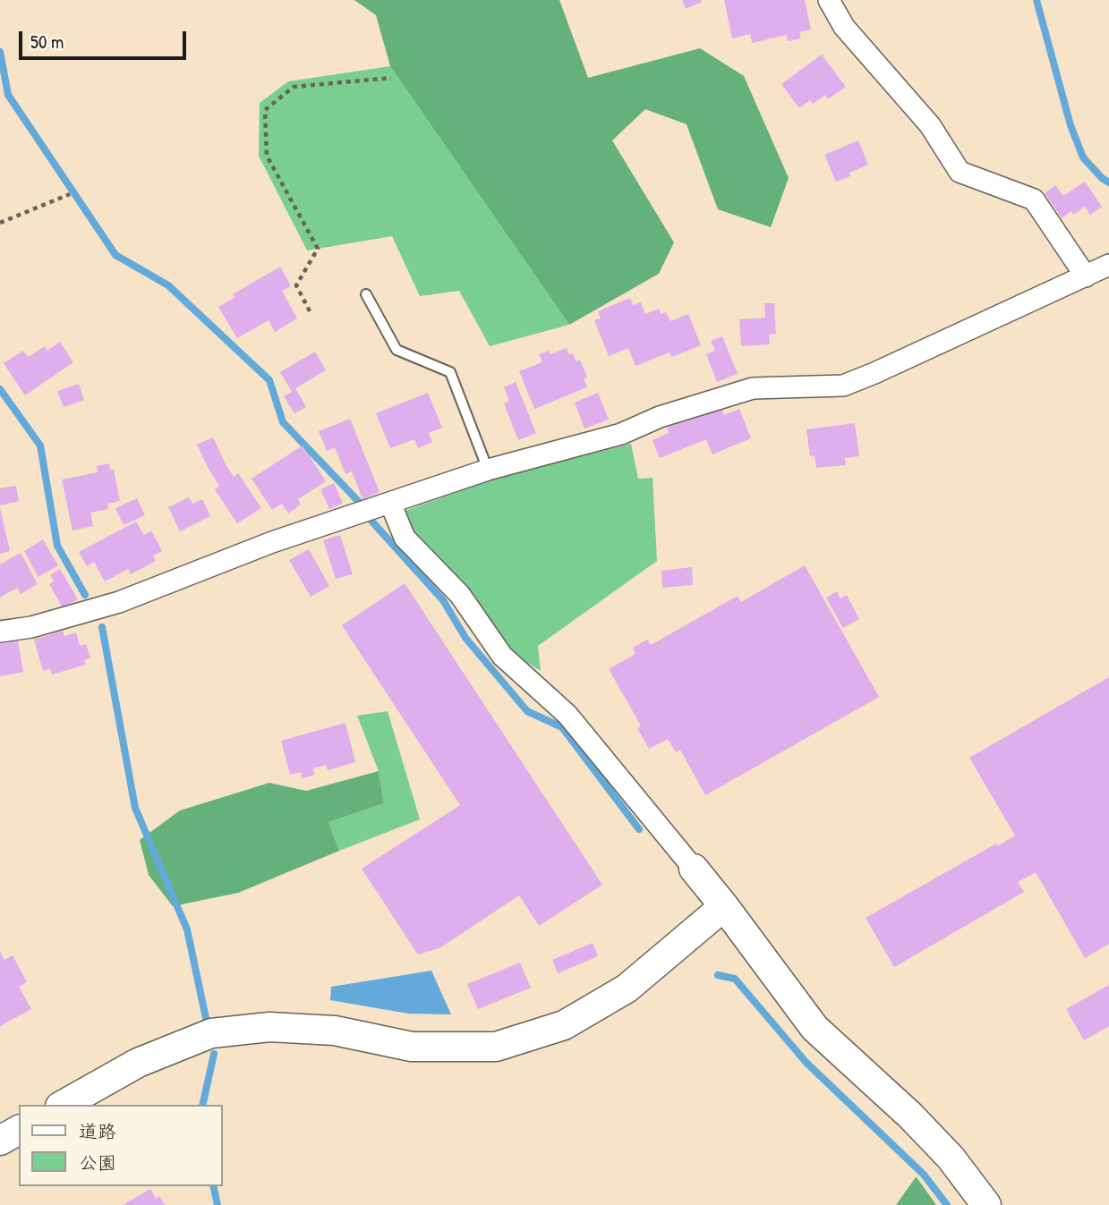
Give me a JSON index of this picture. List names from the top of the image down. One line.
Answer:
{"legend":["道路","公園"],"scale_bar":"50 m"}
